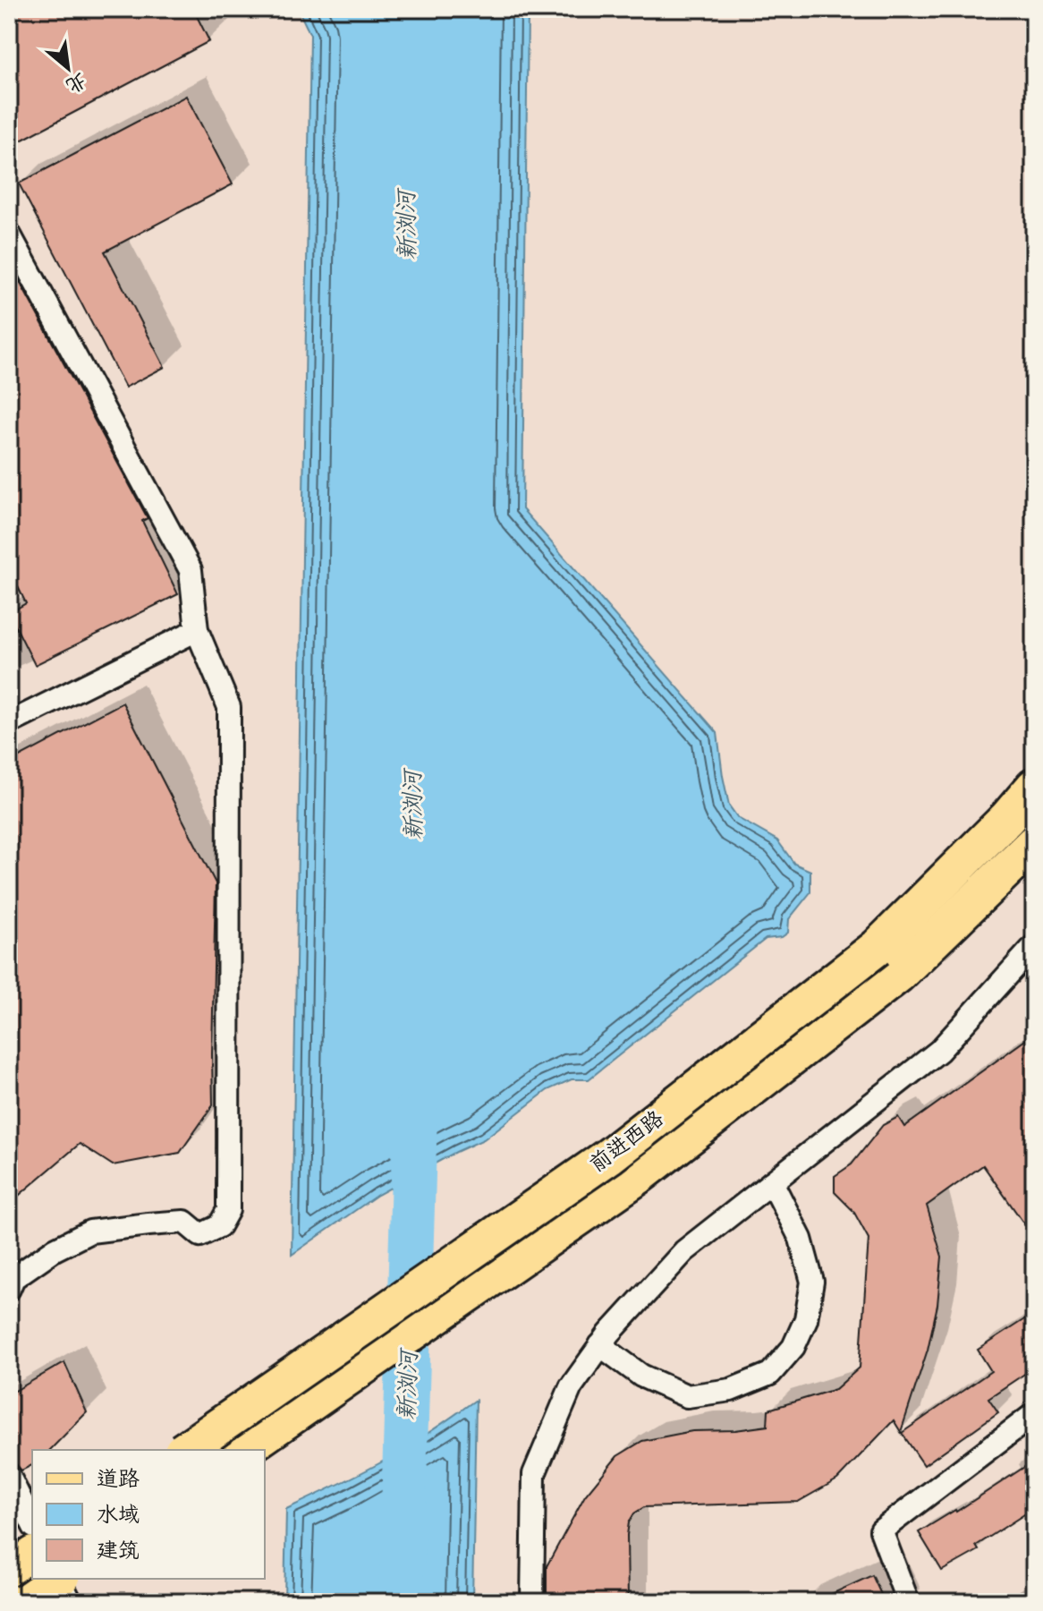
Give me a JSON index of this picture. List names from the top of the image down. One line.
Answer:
{"streets":{"main road":["前进西路"]},"water":["新浏河"],"legend":["道路","水域","建筑"],"north":"bottom right"}
